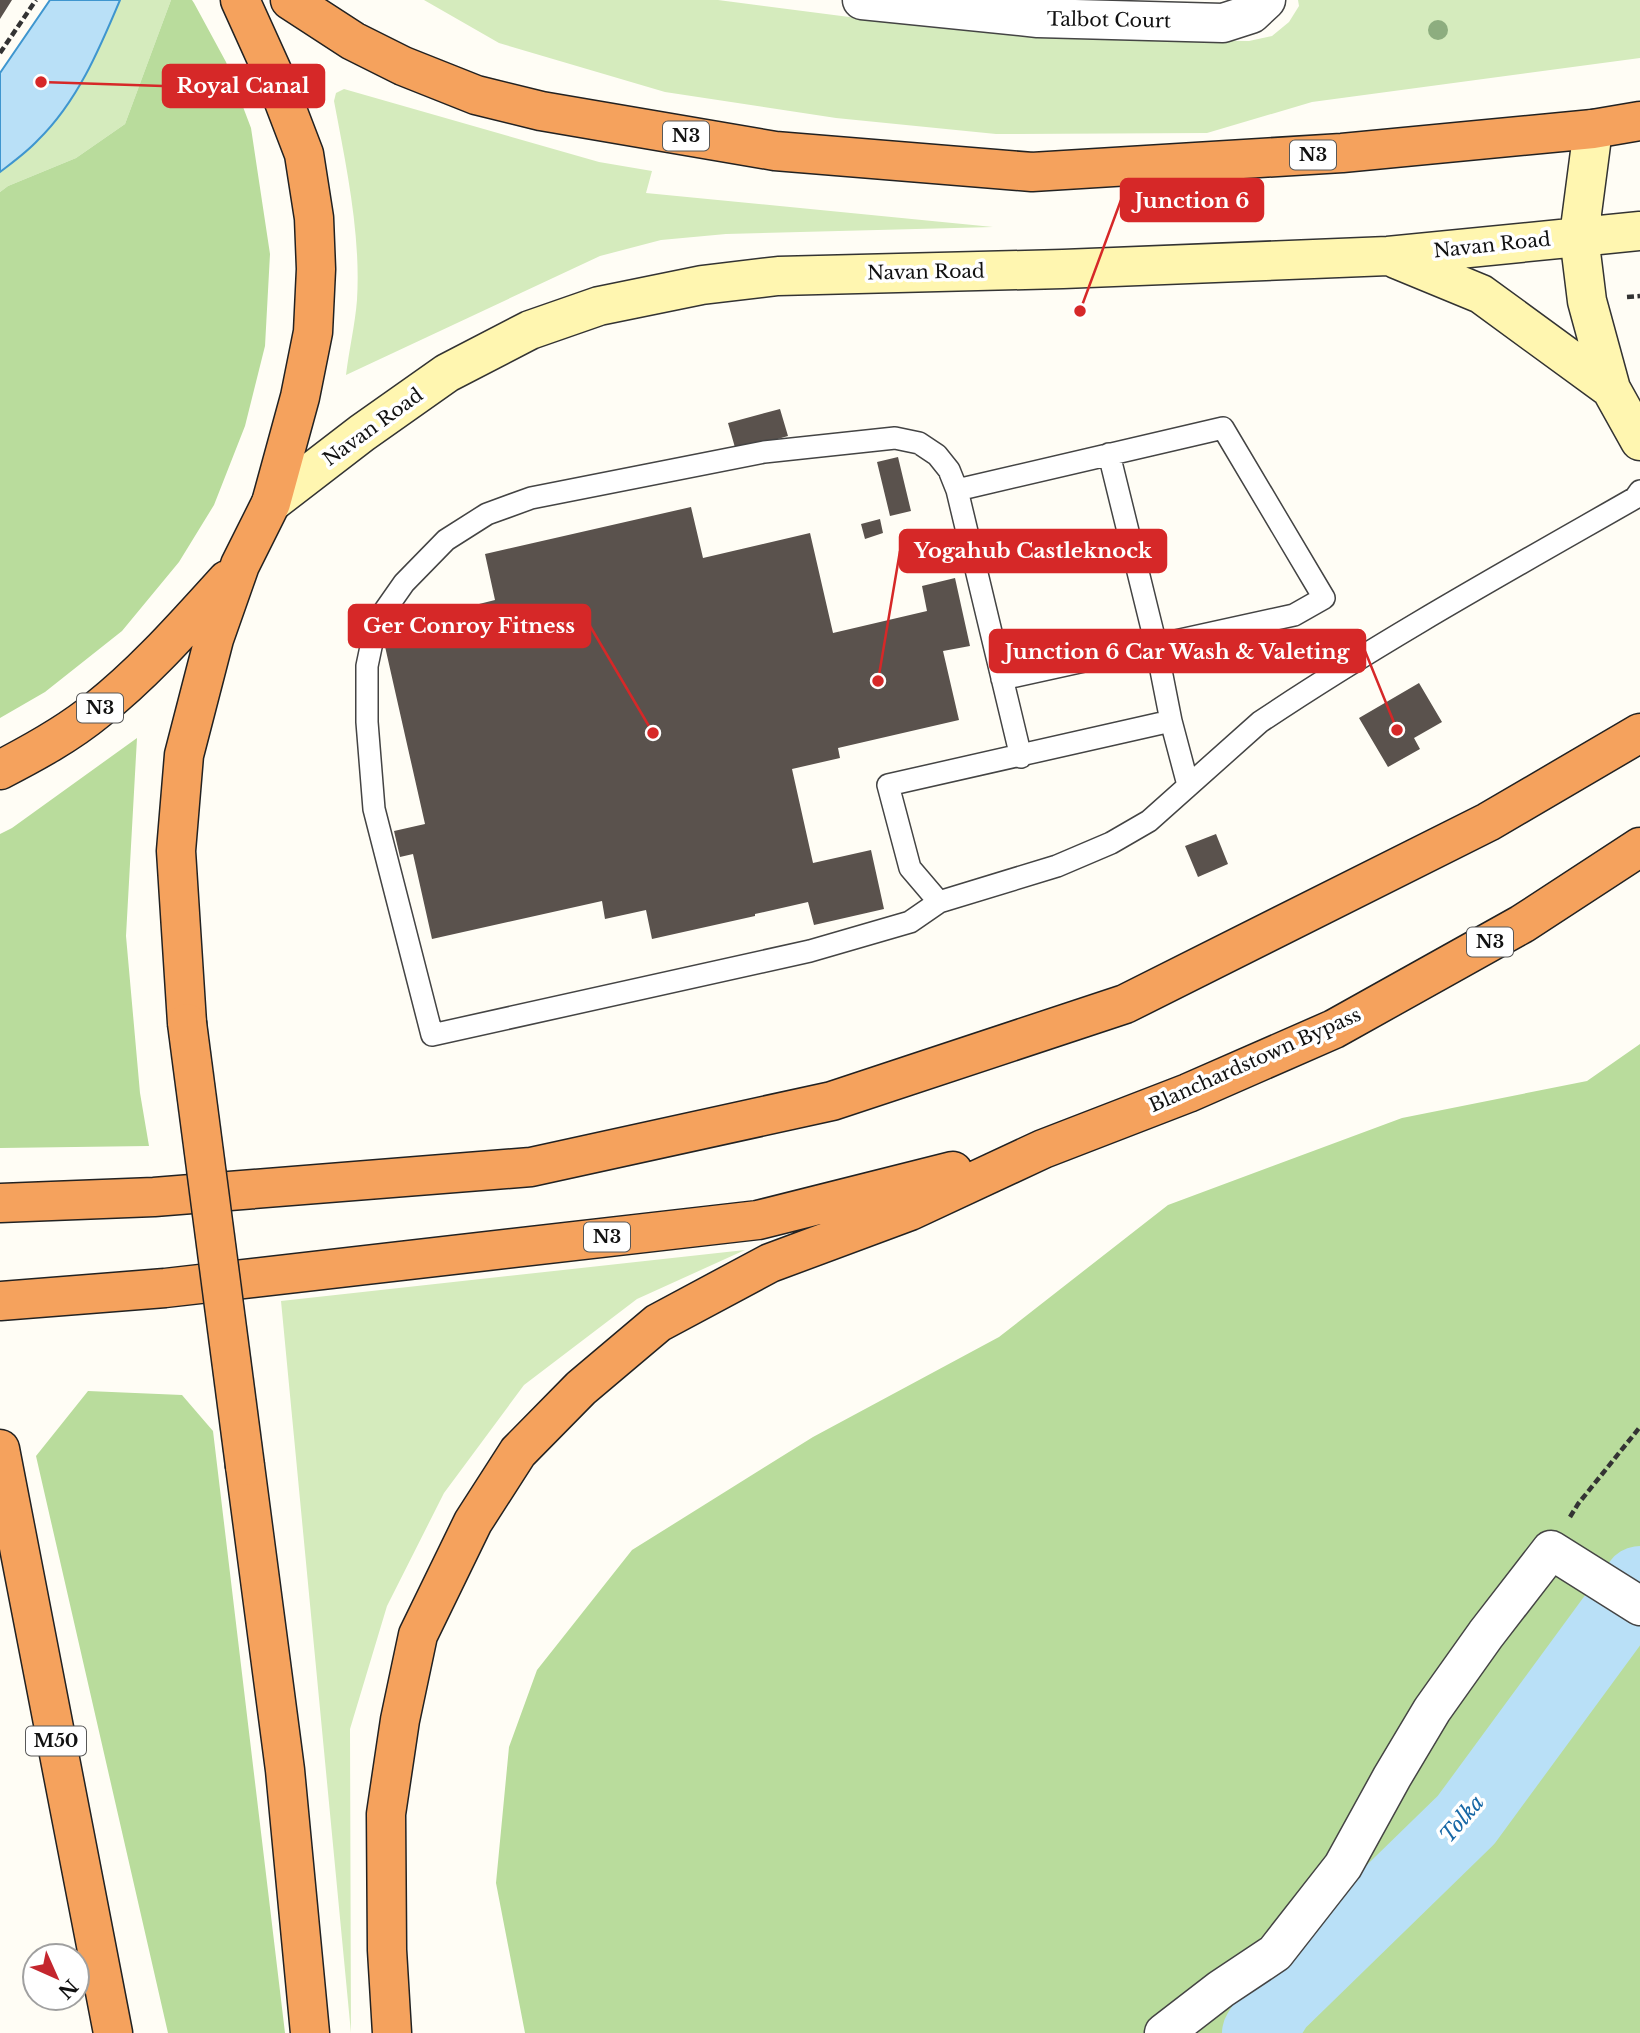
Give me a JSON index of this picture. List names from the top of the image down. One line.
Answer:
{"streets":{"highway":["N3","Blanchardstown Bypass","M50"],"main road":["Navan Road"],"street":["Talbot Court"]},"crossings":[["N3","Navan Road"],["N3","Blanchardstown Bypass"]],"water":["Tolka"],"places":["Royal Canal","Junction 6","Yogahub Castleknock","Junction 6 Car Wash & Valeting","Ger Conroy Fitness"],"north":"bottom right"}
